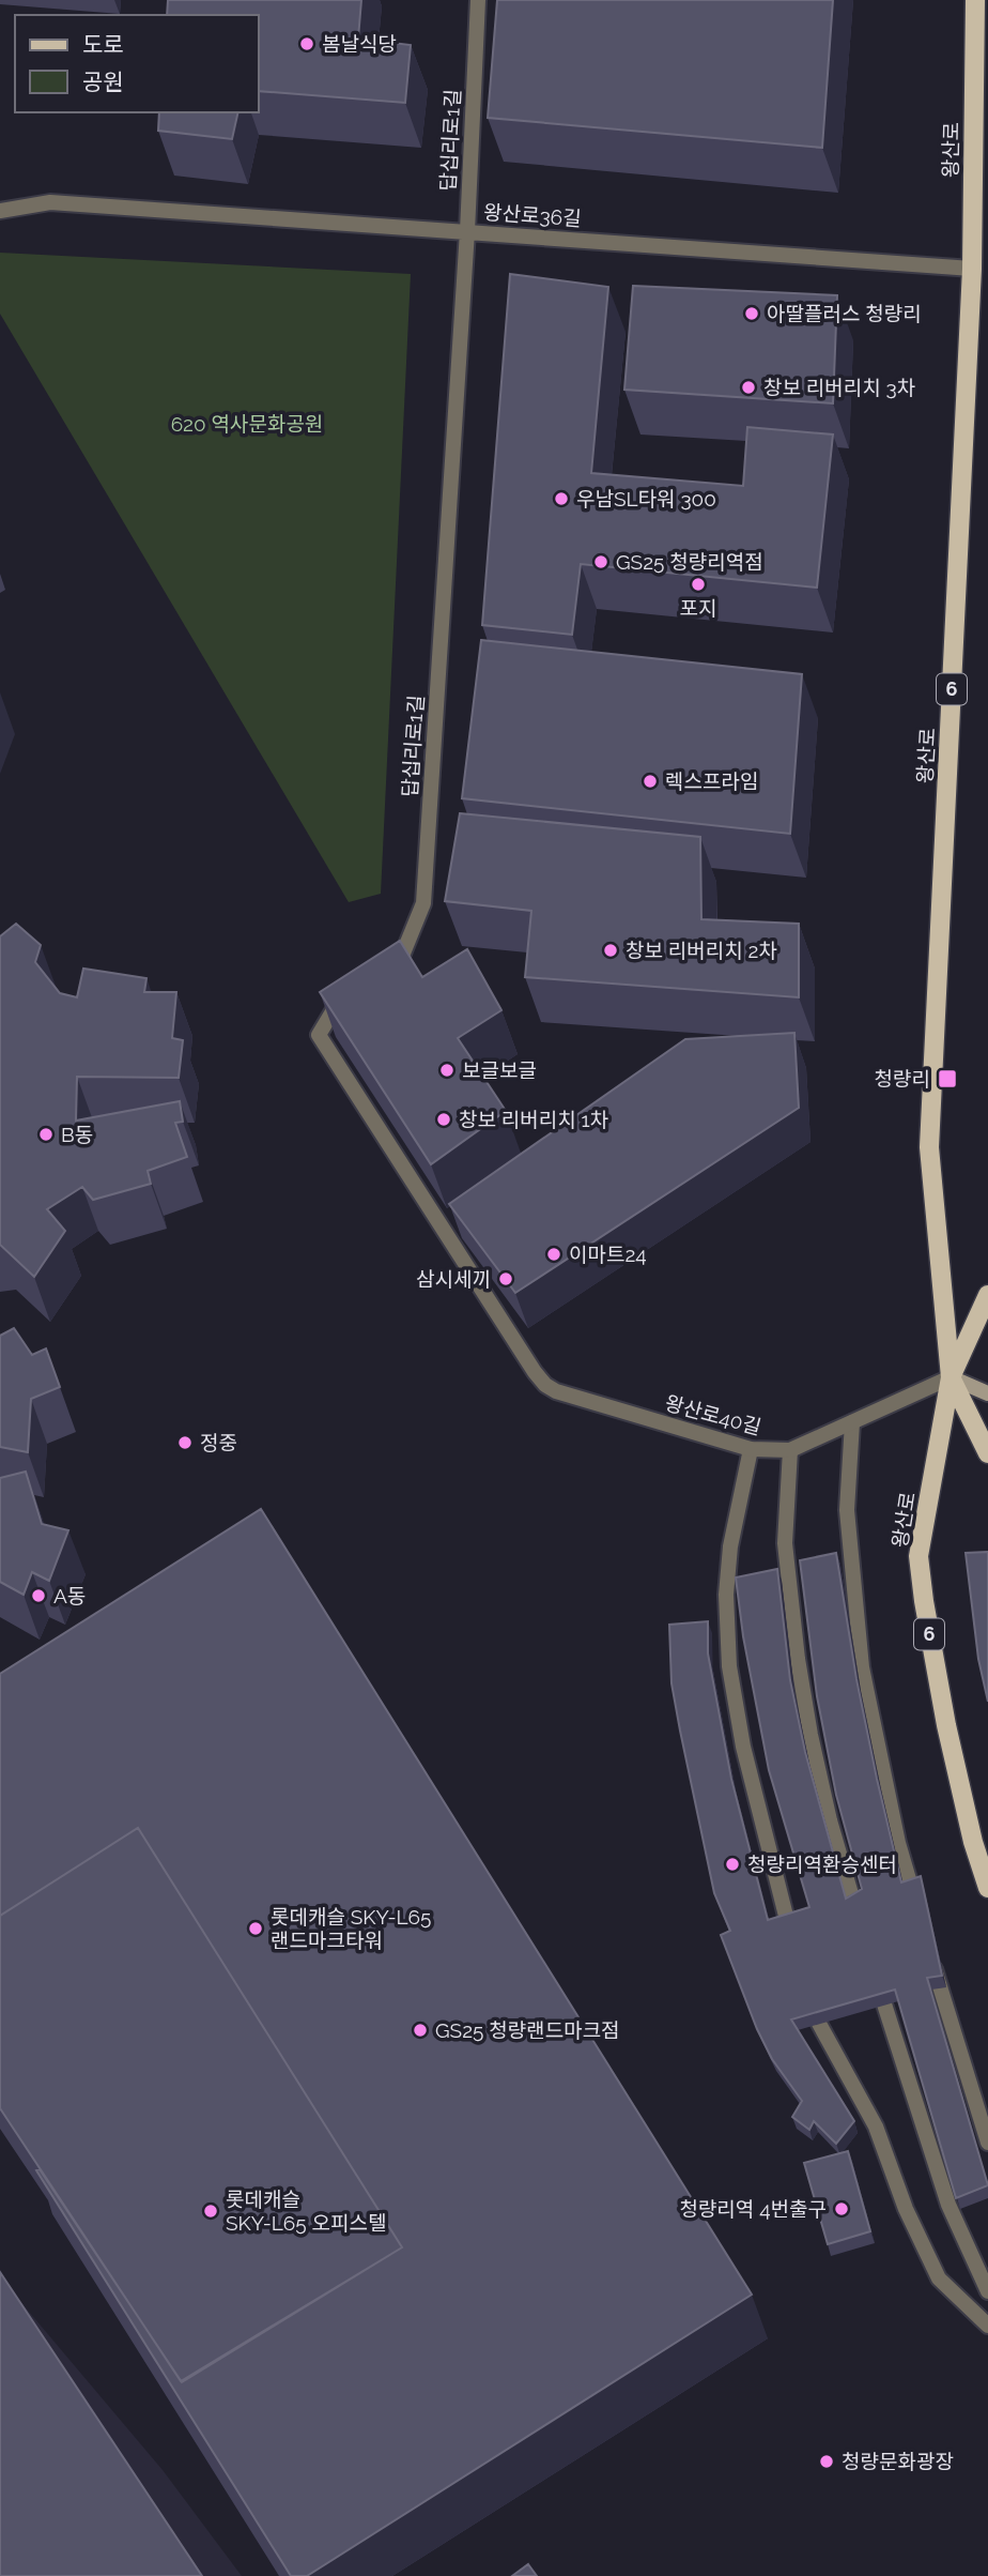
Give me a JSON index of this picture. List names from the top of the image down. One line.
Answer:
{"streets":{"main road":["왕산로","6"],"street":["답십리로1길","왕산로36길","왕산로40길"]},"crossings":[["답십리로1길","왕산로36길"],["왕산로","왕산로36길"],["왕산로","왕산로40길"]],"parks":["620 역사문화공원"],"places":{"other":["봄날식당","아딸플러스 청량리","창보 리버리치 3차","우남SL타워 300","GS25 청량리역점","포지","렉스프라임","창보 리버리치 2차","보글보글","창보 리버리치 1차","B동","이마트24","삼시세끼","정중","A동","청량리역환승센터","롯데캐슬 SKY-L65 랜드마크타워","GS25 청량랜드마크점","청량리역 4번출구","롯데캐슬 SKY-L65 오피스텔","청량문화광장"],"transit":["청량리"]},"legend":["도로","공원"]}
